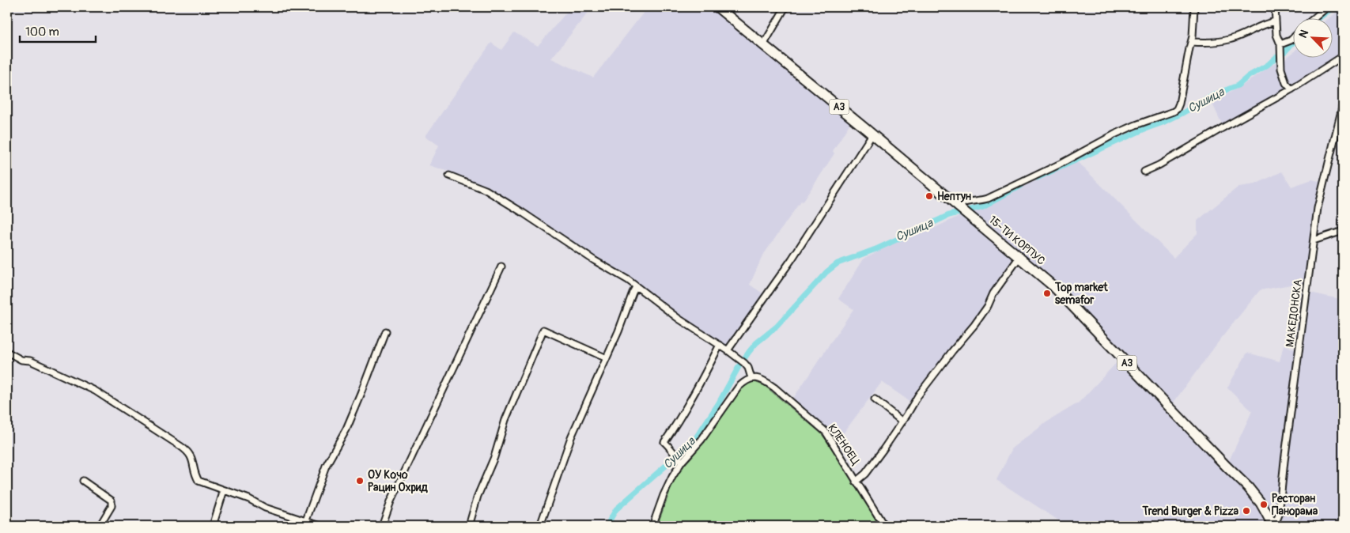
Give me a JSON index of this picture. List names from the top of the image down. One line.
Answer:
{"streets":{"main road":["A3","15-ТИ КОРПУС"],"street":["МАКЕДОНСКА","КЛЕНОЕЦ"]},"crossings":[["15-ТИ КОРПУС","МАКЕДОНСКА"]],"water":["Сушица"],"places":["Нептун","Top market semafor","ОУ Кочо Рацин Охрид","Ресторан Панорама","Trend Burger & Pizza"],"scale_bar":"100 m","north":"top left"}
